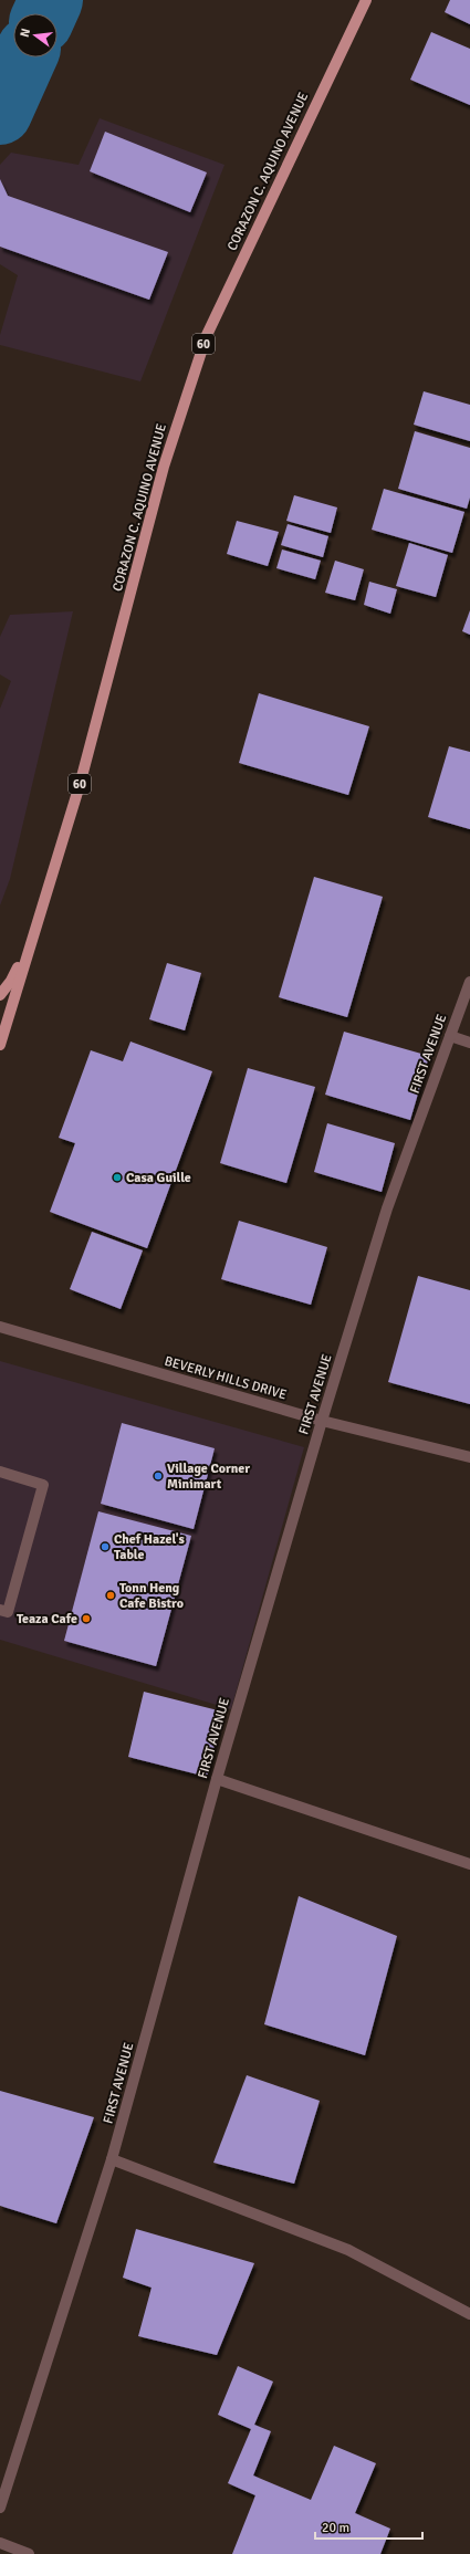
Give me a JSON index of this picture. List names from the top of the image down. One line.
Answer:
{"streets":{"main road":["CORAZON C. AQUINO AVENUE","60"],"street":["FIRST AVENUE","BEVERLY HILLS DRIVE"]},"crossings":[["CORAZON C. AQUINO AVENUE","60"],["FIRST AVENUE","BEVERLY HILLS DRIVE"]],"places":["Casa Guille","Village Corner Minimart","Chef Hazel's Table","Tonn Heng Cafe Bistro","Teaza Cafe"],"scale_bar":"20 m","north":"left"}
